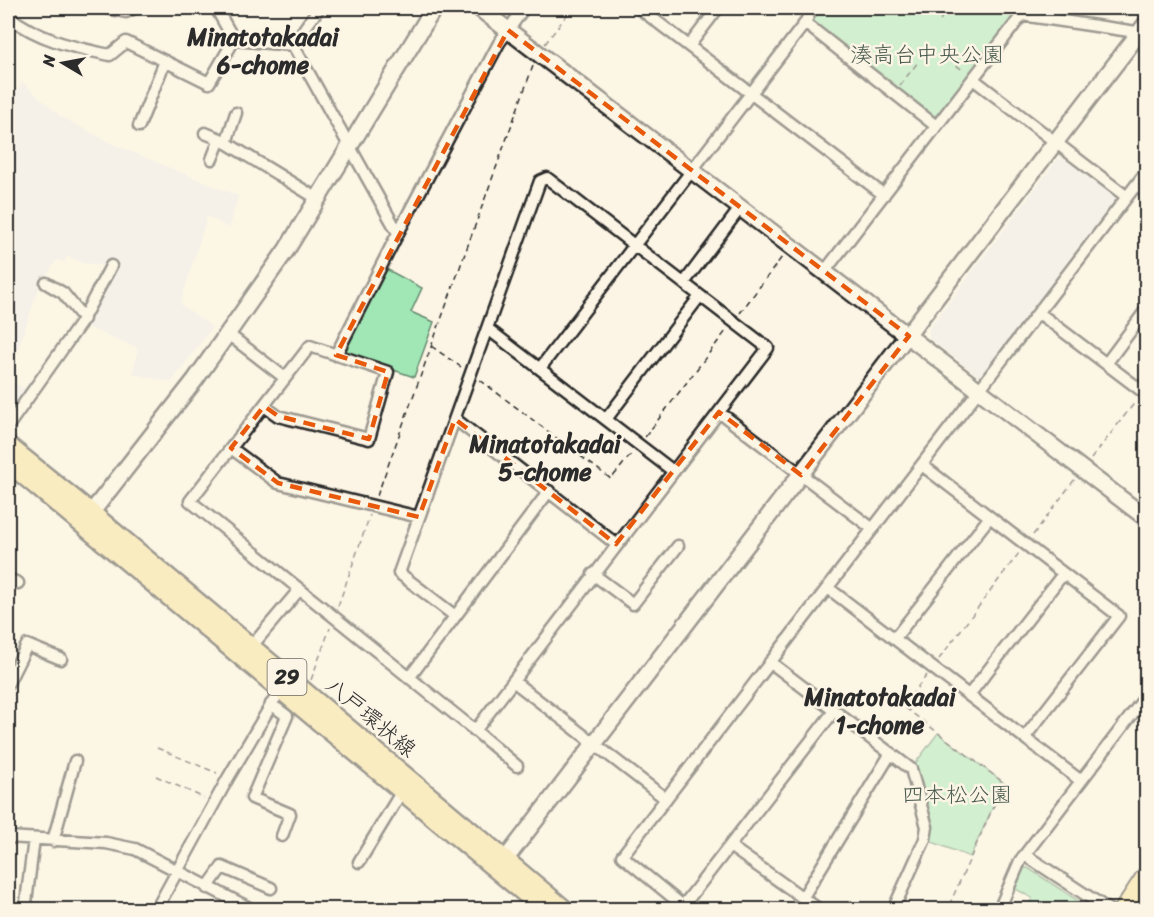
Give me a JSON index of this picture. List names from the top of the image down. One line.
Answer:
{"streets":{"main road":["29","八戸環状線"]},"districts":["Minatotakadai 6-chome","Minatotakadai 5-chome","Minatotakadai 1-chome"],"parks":["湊高台中央公園","四本松公園"],"north":"left"}
